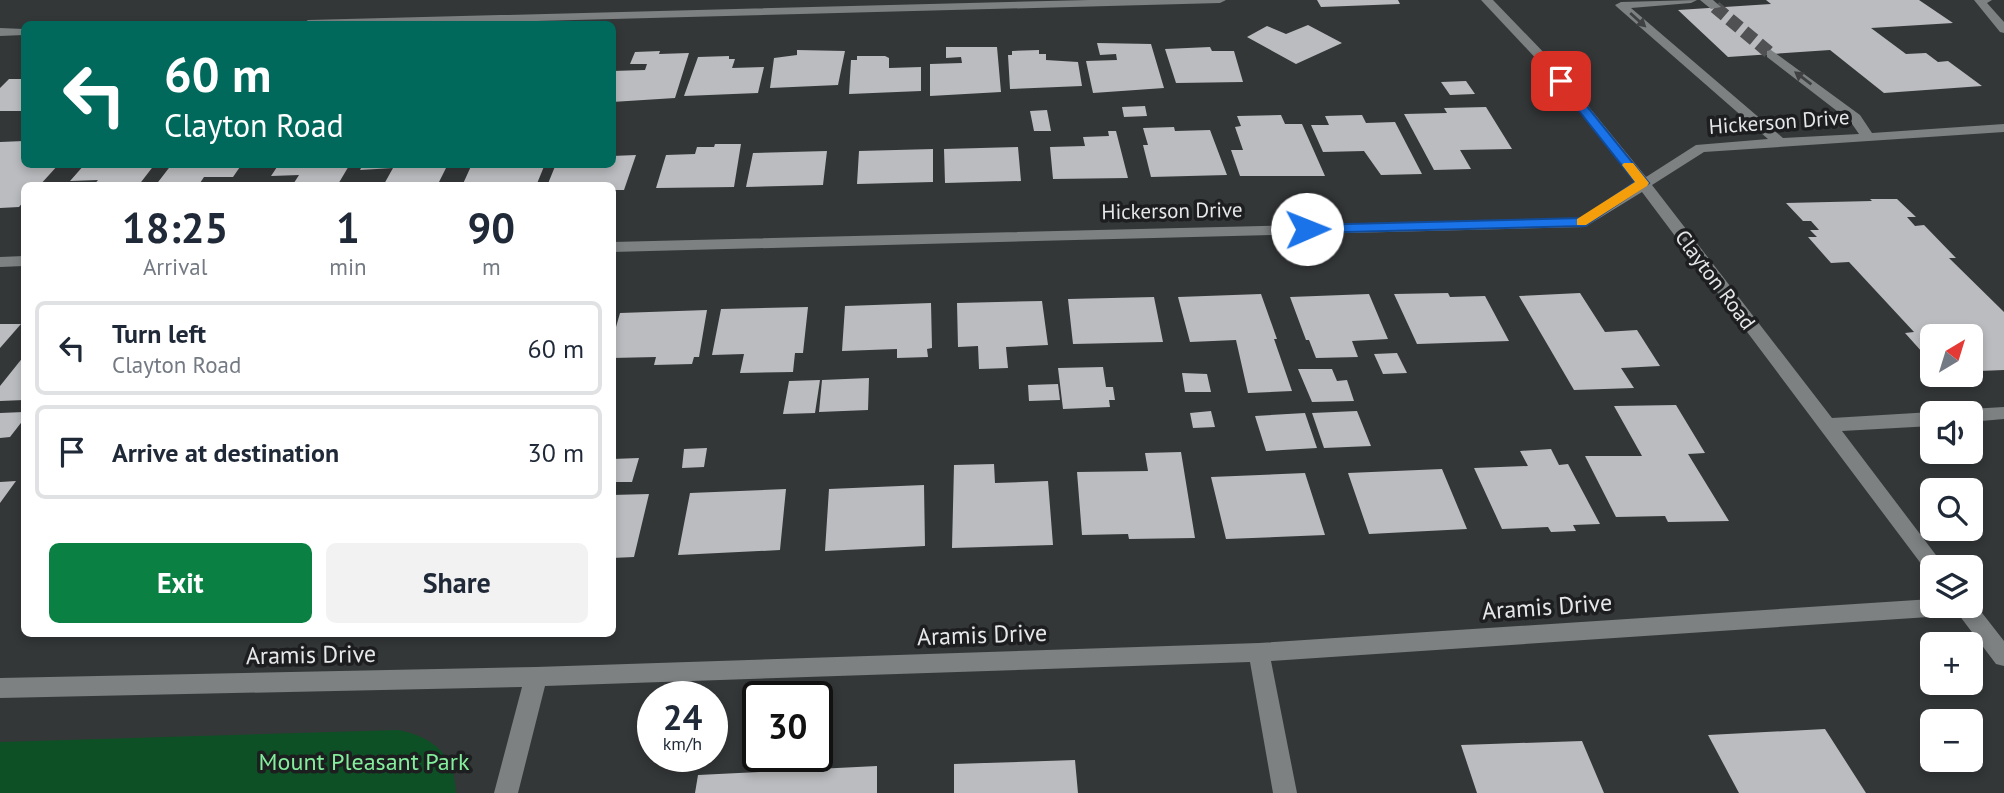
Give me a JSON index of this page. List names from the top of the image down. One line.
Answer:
{"streets":{"street":["Hickerson Drive","Clayton Road","Aramis Drive"]},"crossings":[["Hickerson Drive","Clayton Road"]],"parks":["Mount Pleasant Park"],"north":"top right","page":{"turn":["60 m","Clayton Road"],"eta":["18:25","Arrival","1","min","90","m"],"list":[{"name":"Turn left","note":"Clayton Road","value":"60 m"},{"name":"Arrive at destination","value":"30 m"}],"map_buttons":["+","−"],"buttons":["Exit","Share"],"speed":"24 km/h","limit":"30"}}
